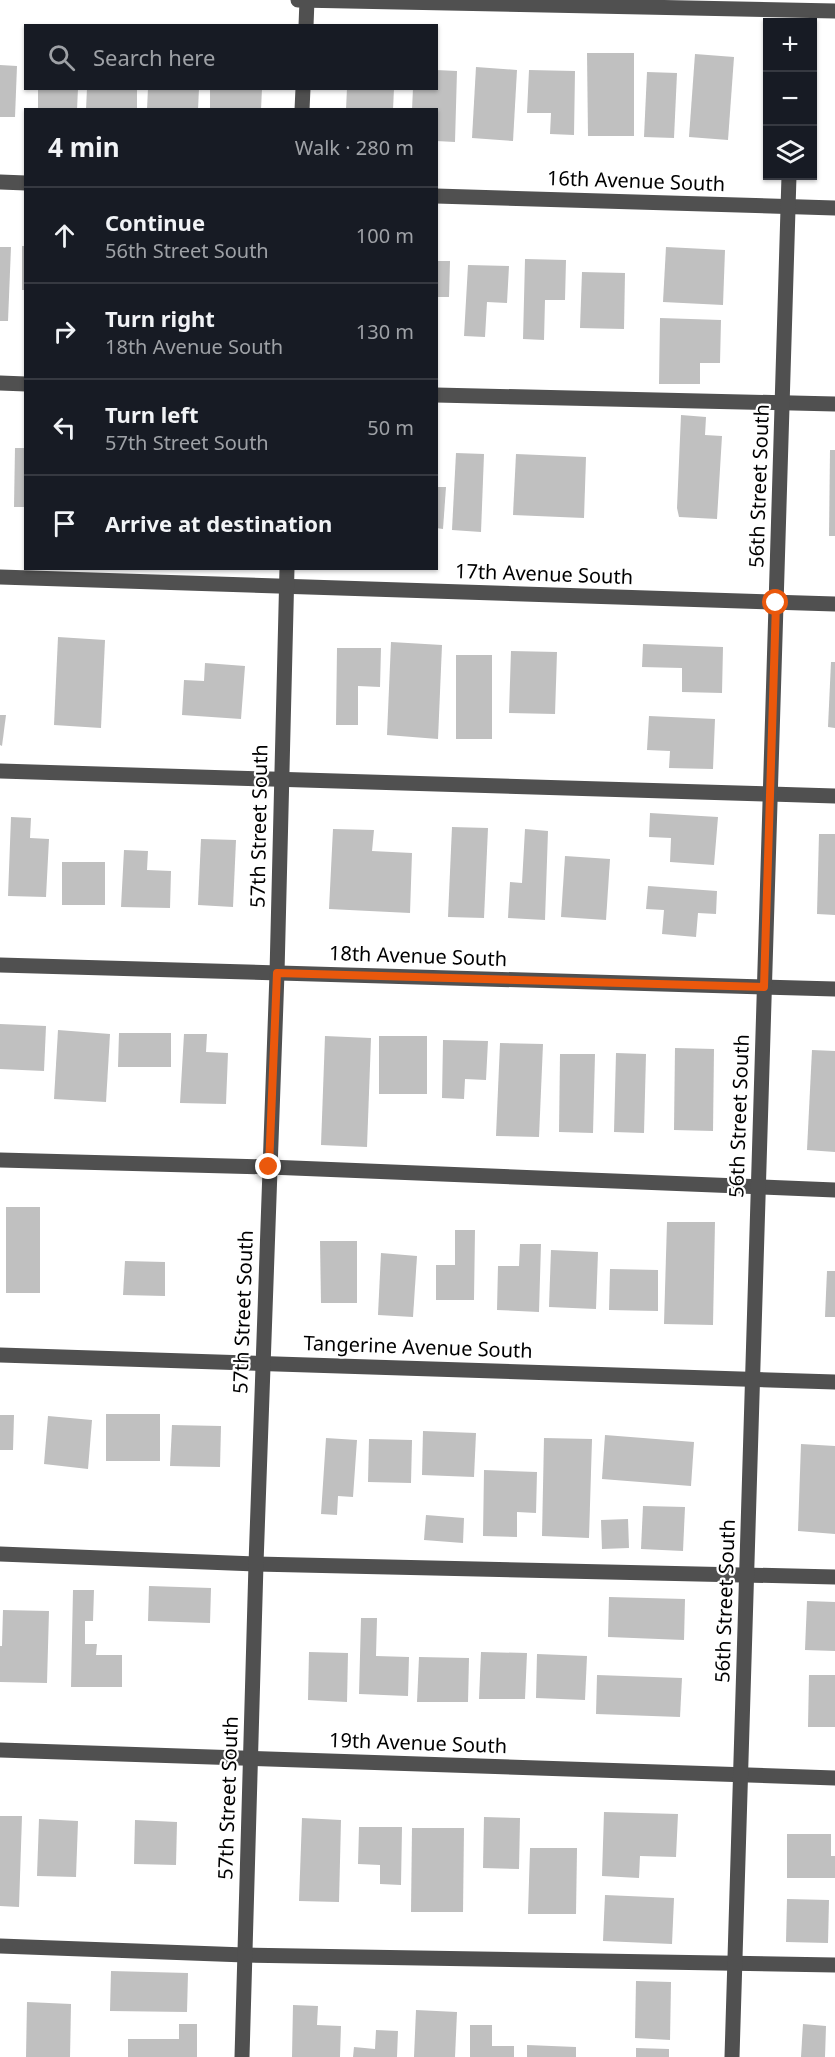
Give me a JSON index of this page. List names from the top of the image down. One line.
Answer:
{"streets":{"street":["16th Avenue South","56th Street South","17th Avenue South","57th Street South","18th Avenue South","Tangerine Avenue South","19th Avenue South"]},"crossings":[["16th Avenue South","56th Street South"],["56th Street South","17th Avenue South"],["56th Street South","18th Avenue South"],["56th Street South","Tangerine Avenue South"],["56th Street South","19th Avenue South"],["17th Avenue South","57th Street South"],["57th Street South","18th Avenue South"],["57th Street South","Tangerine Avenue South"],["57th Street South","19th Avenue South"]],"page":{"map_buttons":["+","−"],"search":"Search here","heading":["4 min","Walk · 280 m"],"list":[["Continue","56th Street South","100 m"],["Turn right","18th Avenue South","130 m"],["Turn left","57th Street South","50 m"],"Arrive at destination"]}}
